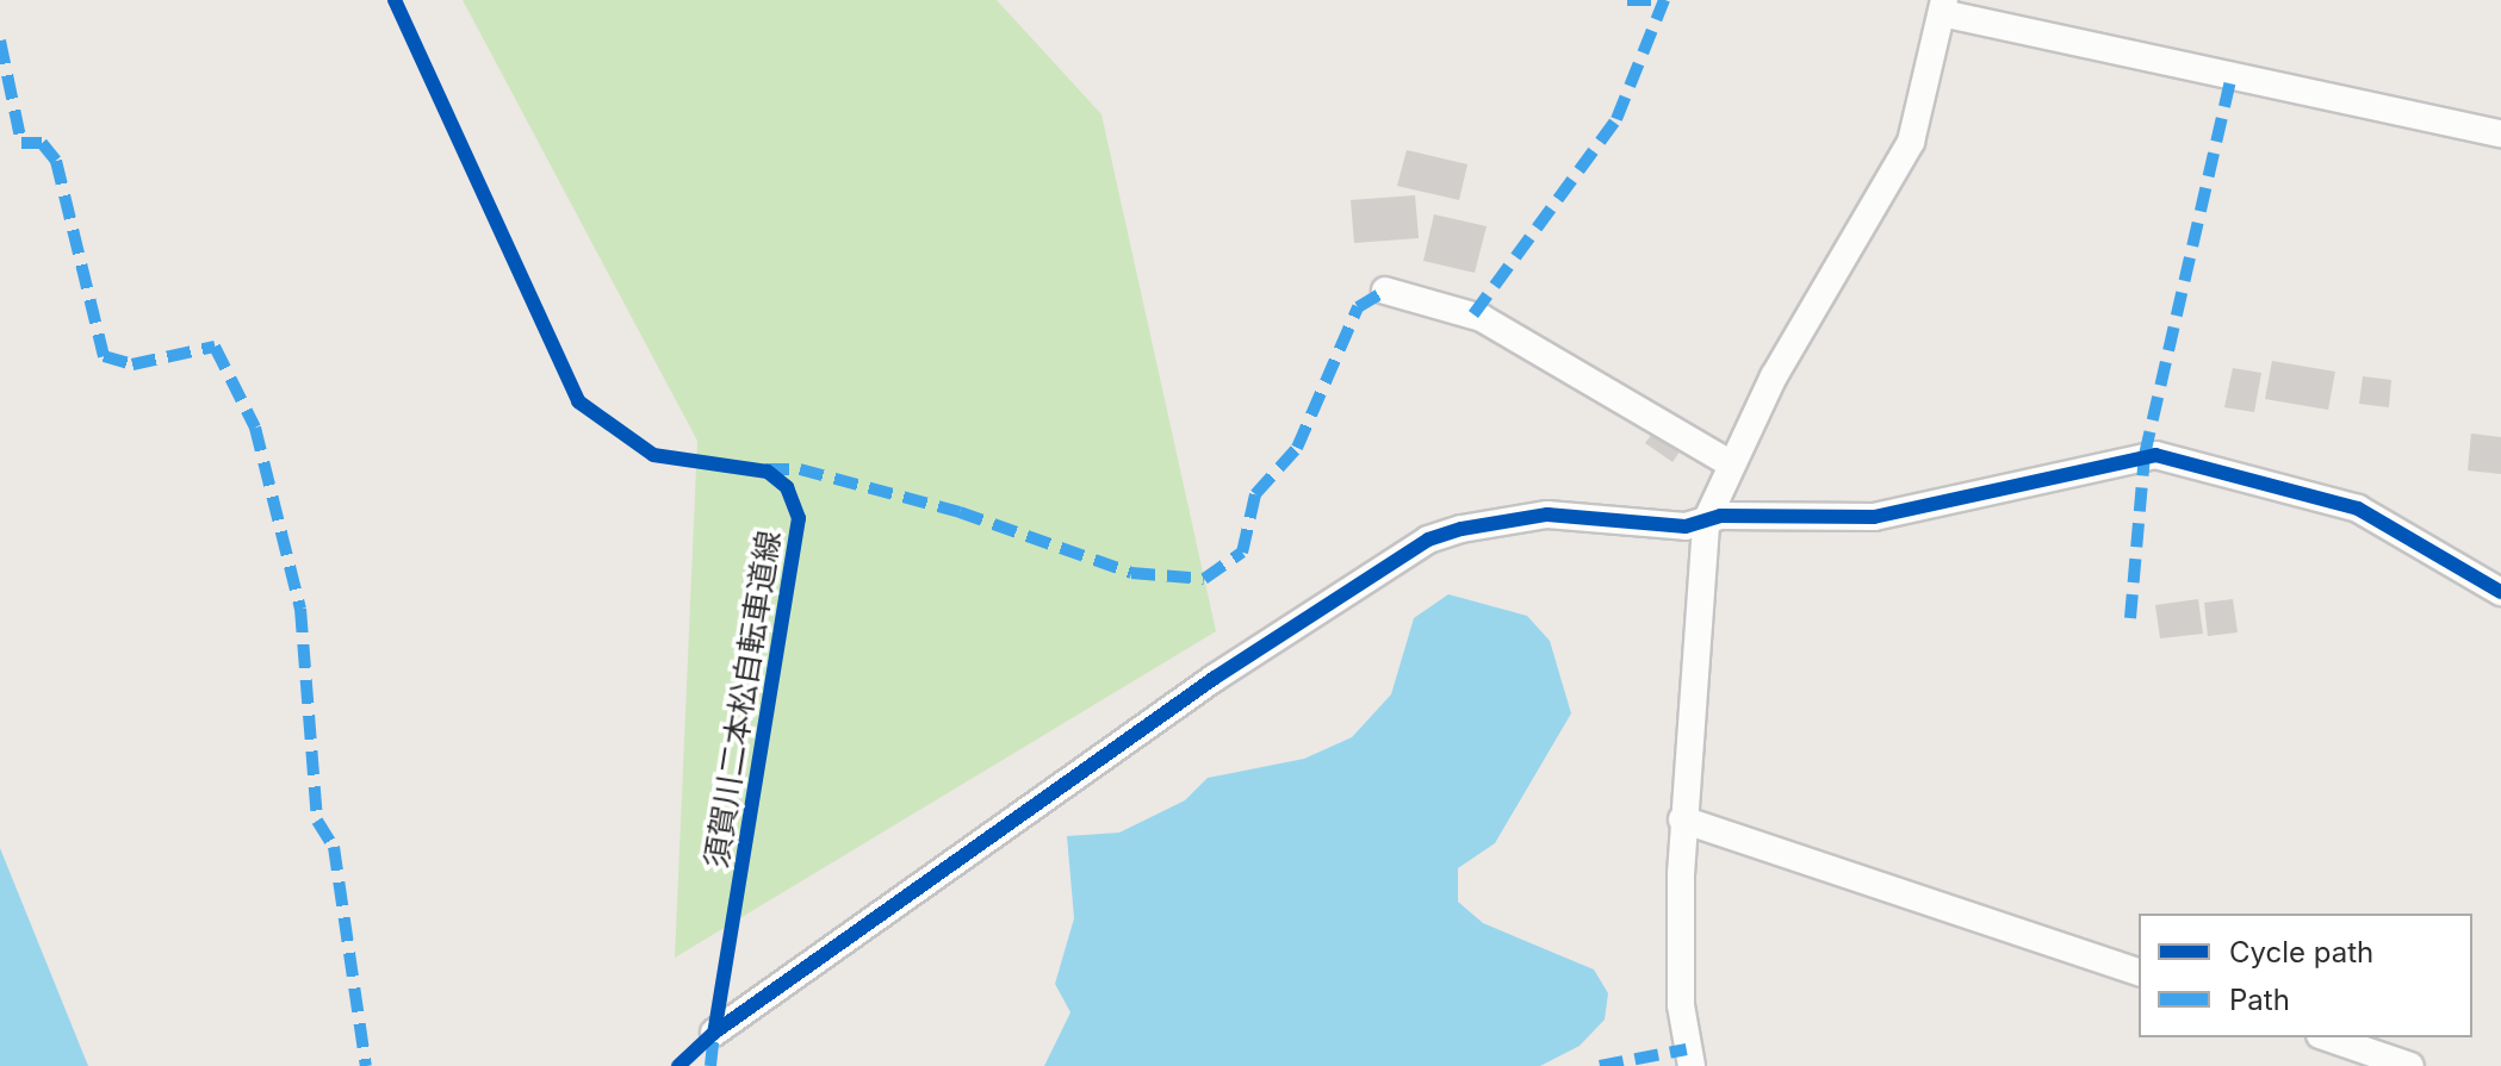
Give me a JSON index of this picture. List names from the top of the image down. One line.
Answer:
{"streets":{"cycle path":["須賀川二本松自転車道線"]},"legend":["Cycle path","Path"]}
